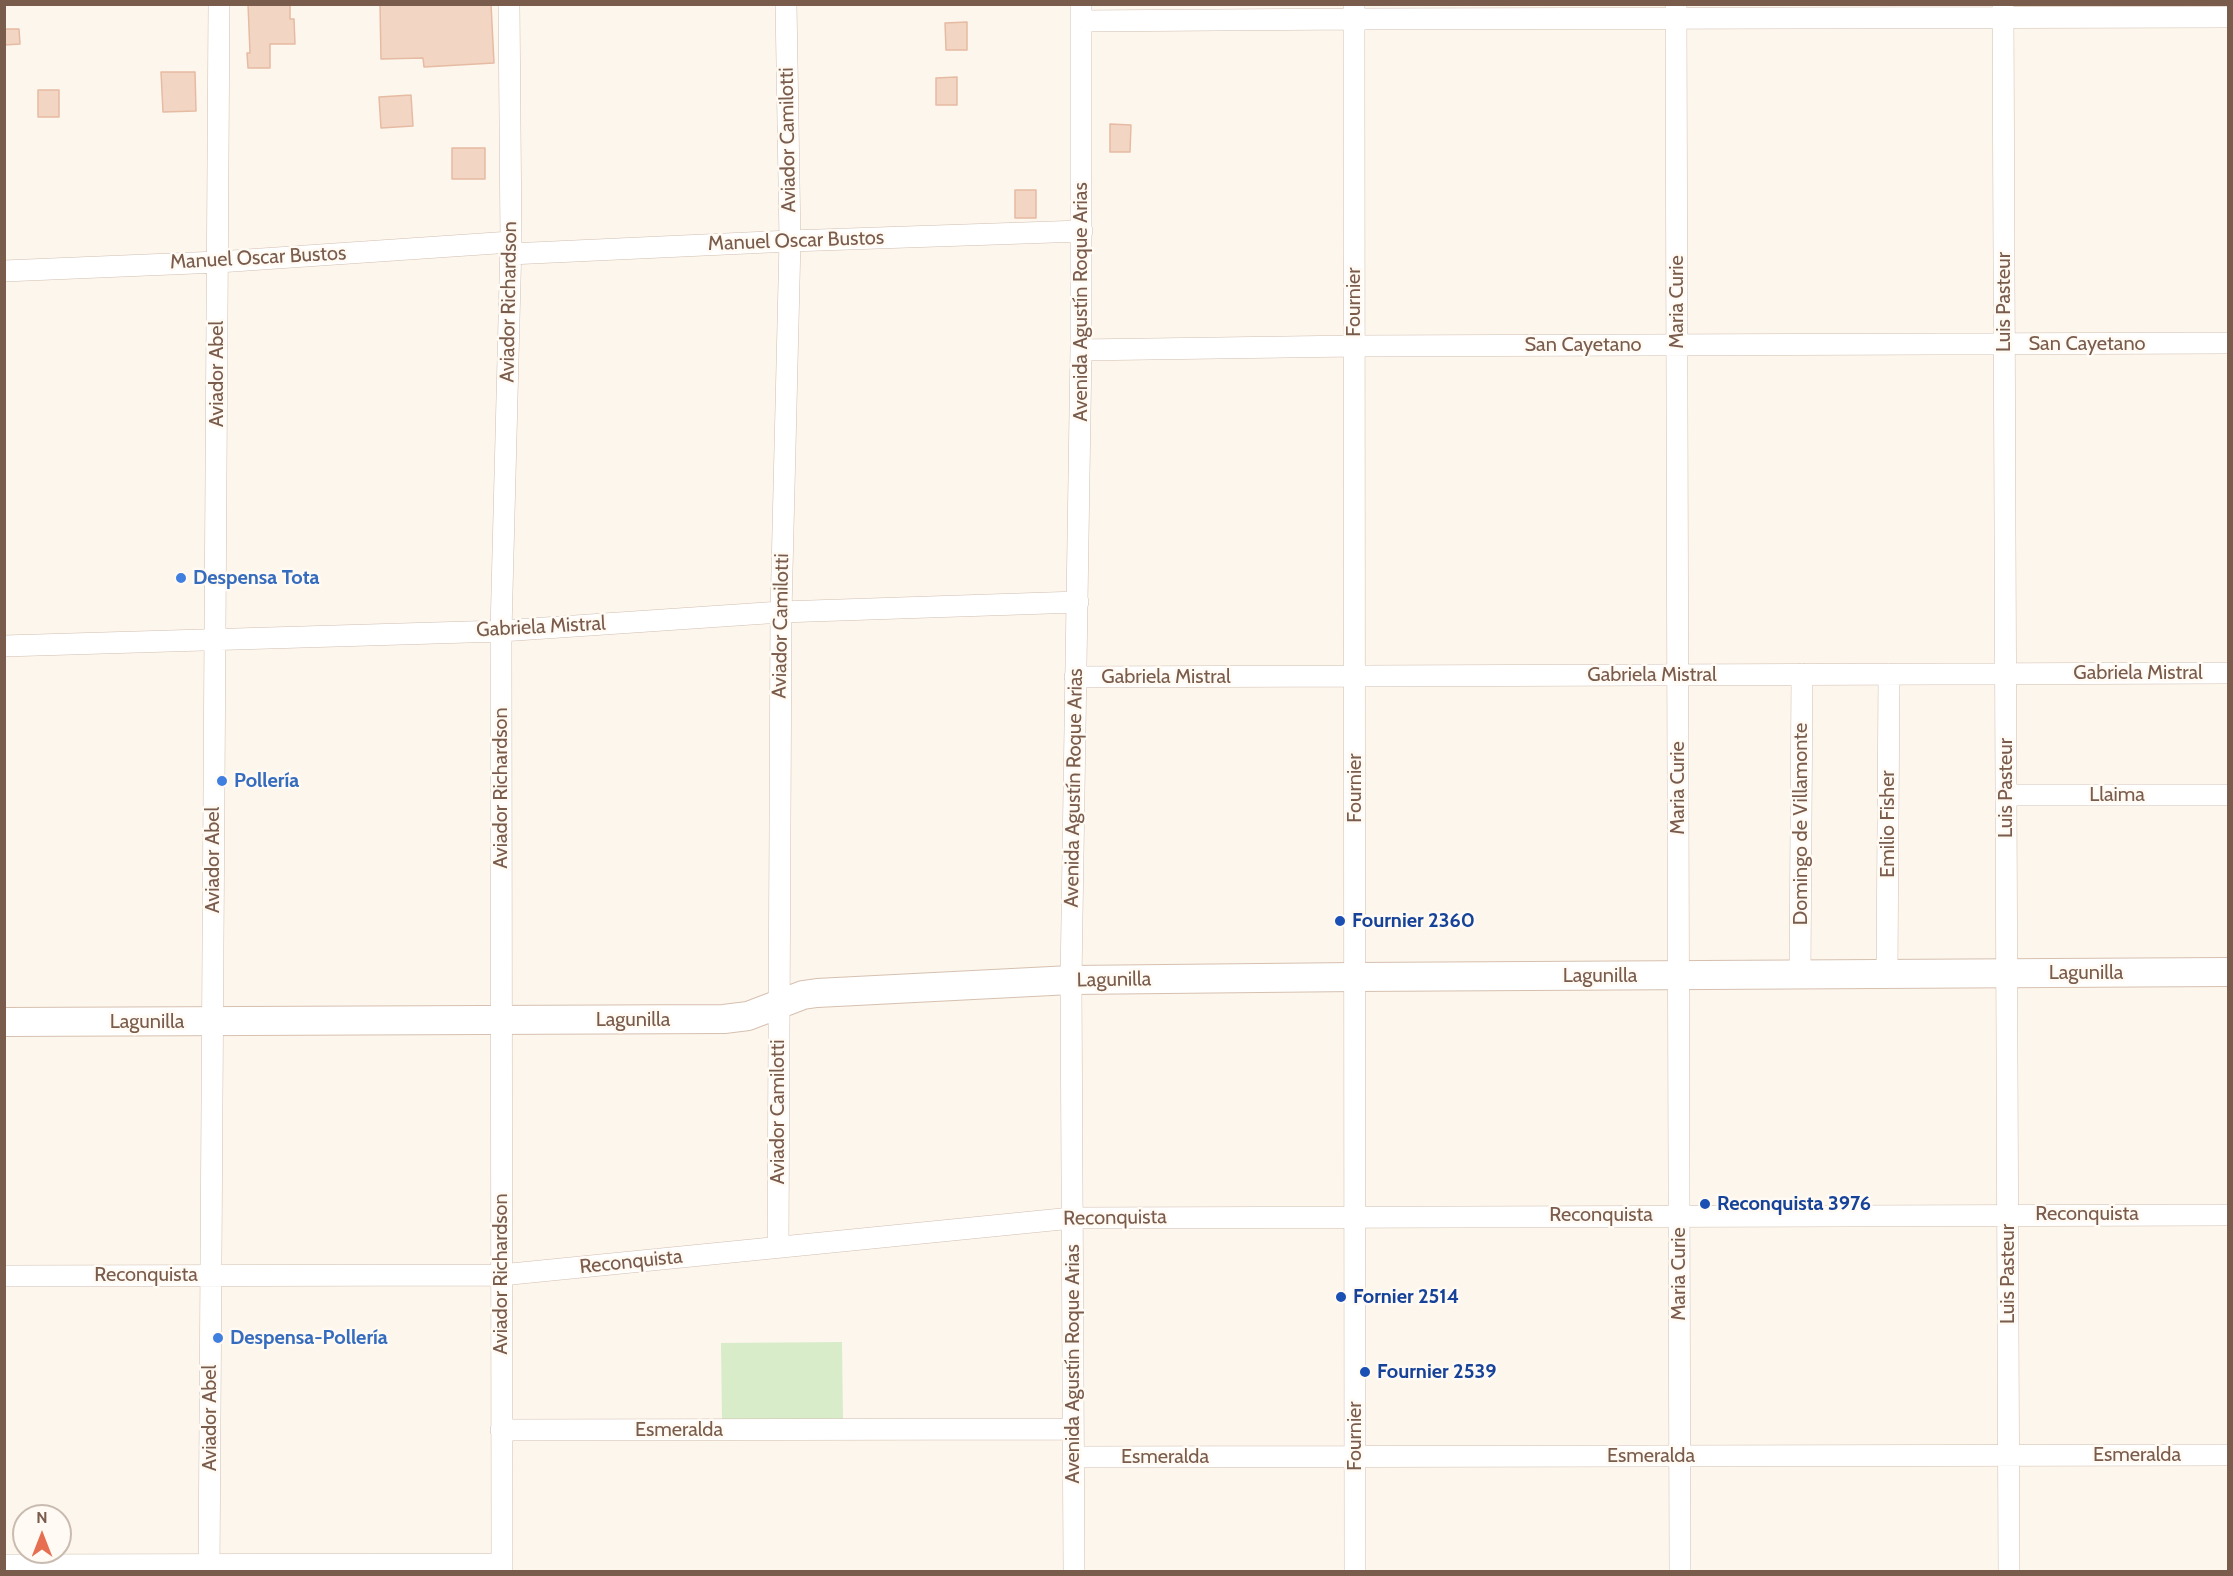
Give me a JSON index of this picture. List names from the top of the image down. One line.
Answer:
{"streets":{"main road":["Lagunilla"],"street":["Aviador Camilotti","Manuel Oscar Bustos","Aviador Richardson","Avenida Agustín Roque Arias","Fournier","Maria Curie","Luis Pasteur","San Cayetano","Aviador Abel","Gabriela Mistral","Llaima","Domingo de Villamonte","Emilio Fisher","Reconquista","Esmeralda"]},"crossings":[["Aviador Camilotti","Manuel Oscar Bustos"],["Aviador Camilotti","Gabriela Mistral"],["Aviador Camilotti","Lagunilla"],["Aviador Camilotti","Reconquista"],["Manuel Oscar Bustos","Aviador Richardson"],["Manuel Oscar Bustos","Avenida Agustín Roque Arias"],["Manuel Oscar Bustos","Aviador Abel"],["Aviador Richardson","Gabriela Mistral"],["Aviador Richardson","Lagunilla"],["Aviador Richardson","Reconquista"],["Aviador Richardson","Esmeralda"],["Avenida Agustín Roque Arias","San Cayetano"],["Avenida Agustín Roque Arias","Gabriela Mistral"],["Avenida Agustín Roque Arias","Lagunilla"],["Avenida Agustín Roque Arias","Reconquista"],["Avenida Agustín Roque Arias","Esmeralda"],["Fournier","San Cayetano"],["Fournier","Gabriela Mistral"],["Fournier","Lagunilla"],["Fournier","Reconquista"],["Fournier","Esmeralda"],["Maria Curie","San Cayetano"],["Maria Curie","Gabriela Mistral"],["Maria Curie","Lagunilla"],["Maria Curie","Reconquista"],["Maria Curie","Esmeralda"],["Luis Pasteur","San Cayetano"],["Luis Pasteur","Gabriela Mistral"],["Luis Pasteur","Llaima"],["Luis Pasteur","Lagunilla"],["Luis Pasteur","Reconquista"],["Luis Pasteur","Esmeralda"],["Aviador Abel","Gabriela Mistral"],["Aviador Abel","Lagunilla"],["Aviador Abel","Reconquista"],["Gabriela Mistral","Domingo de Villamonte"],["Gabriela Mistral","Emilio Fisher"],["Domingo de Villamonte","Lagunilla"],["Emilio Fisher","Lagunilla"]],"places":["Despensa Tota","Pollería","Fournier 2360","Reconquista 3976","Fornier 2514","Despensa-Pollería","Fournier 2539"],"north":"top"}
